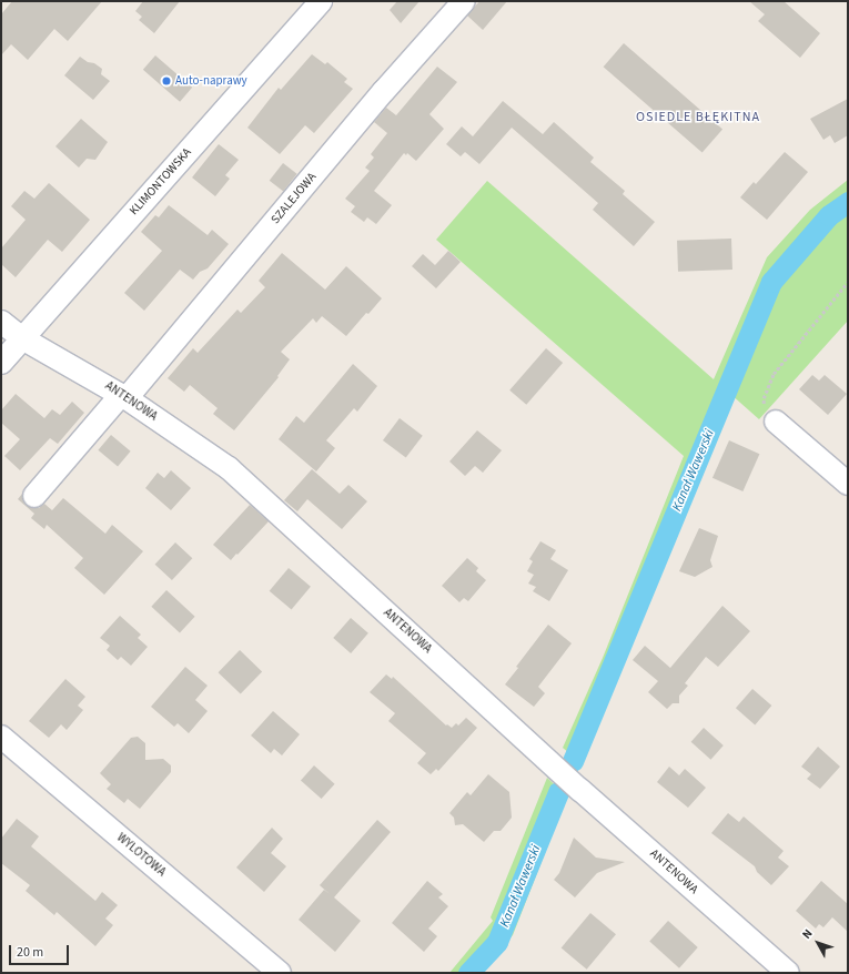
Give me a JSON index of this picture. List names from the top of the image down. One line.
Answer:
{"streets":{"street":["KLIMONTOWSKA","SZALEJOWA","ANTENOWA","WYLOTOWA"]},"crossings":[["KLIMONTOWSKA","ANTENOWA"],["SZALEJOWA","ANTENOWA"]],"districts":["OSIEDLE BŁĘKITNA"],"water":["Kanał Wawerski"],"places":["Auto-naprawy"],"scale_bar":"20 m","north":"top left"}
